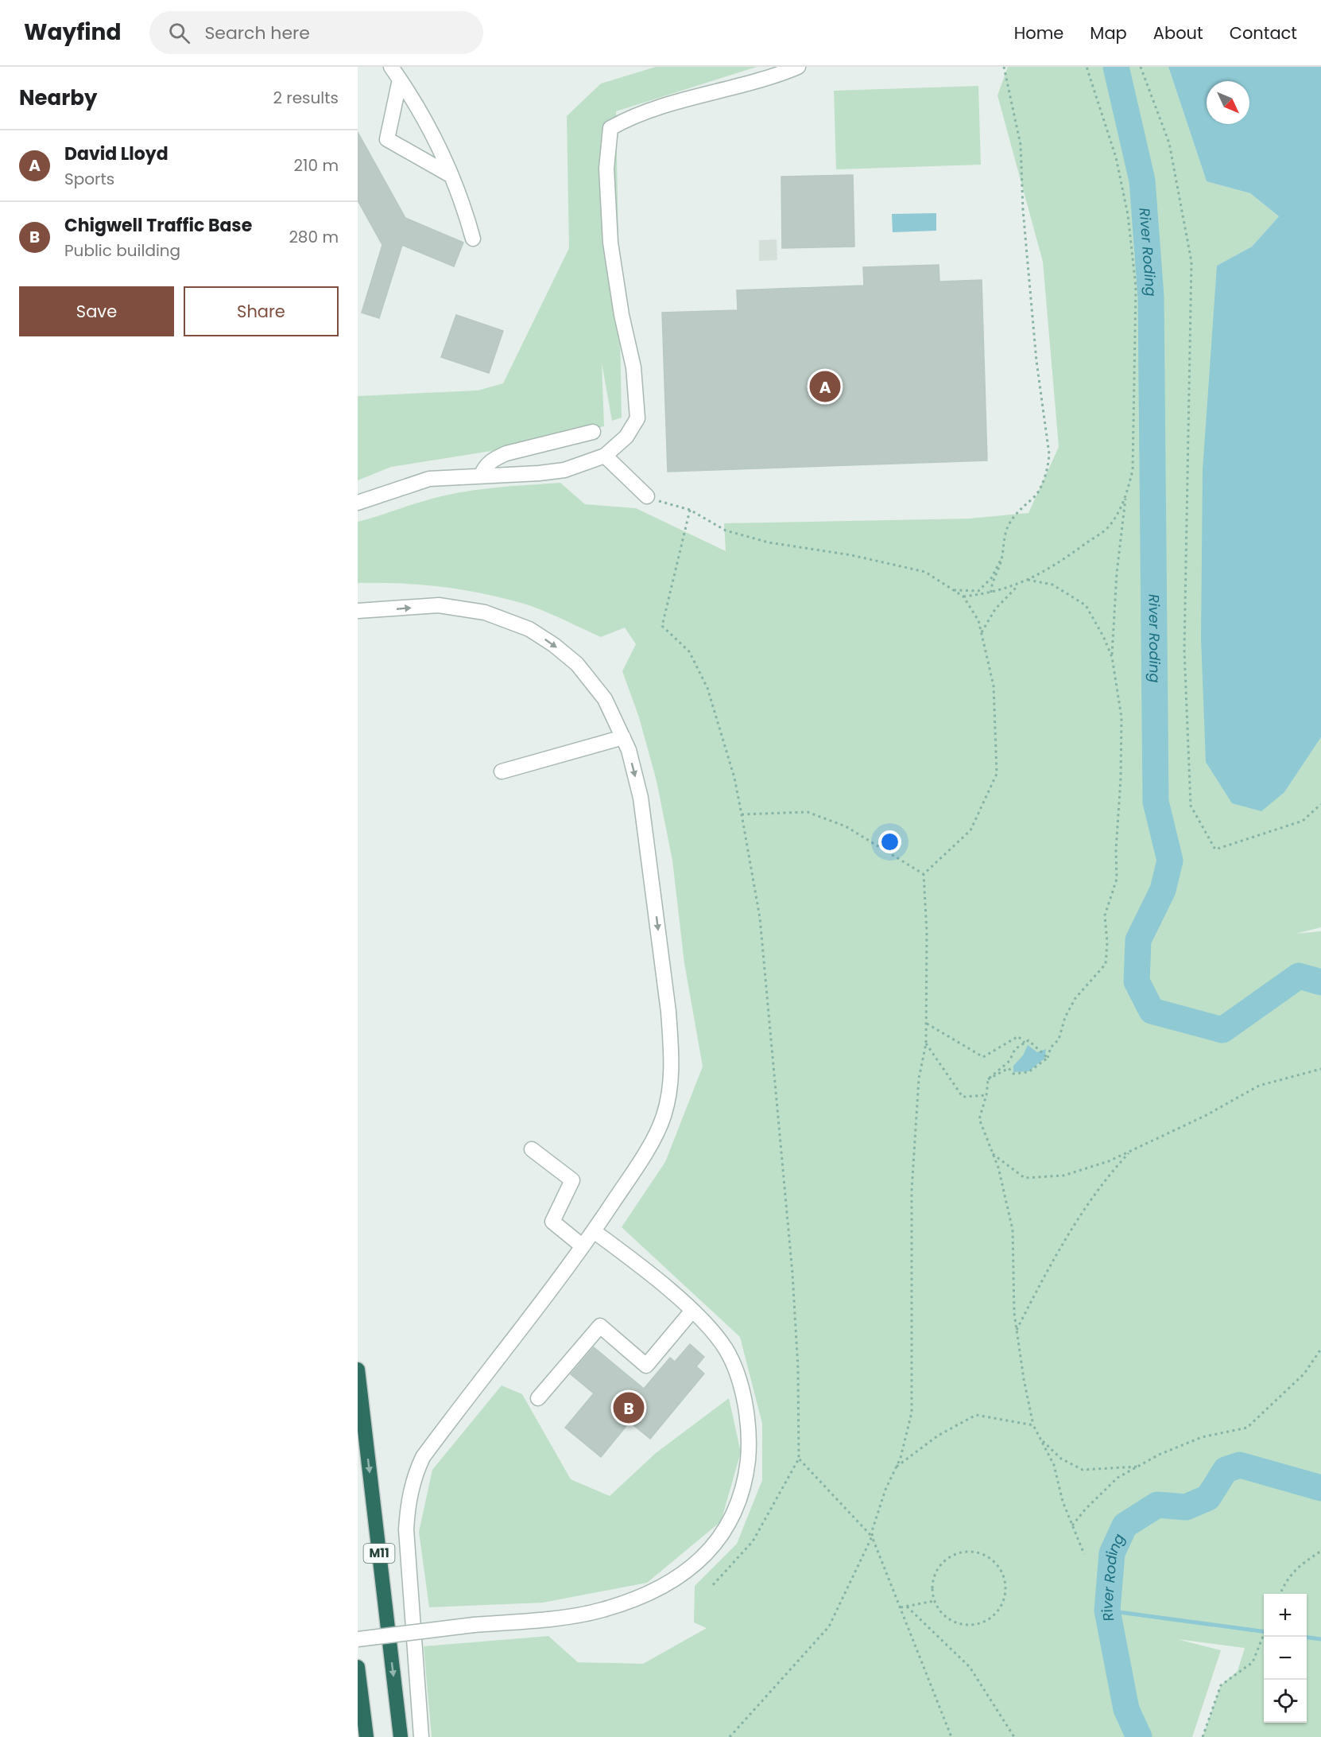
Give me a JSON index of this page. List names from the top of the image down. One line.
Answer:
{"streets":{"highway":["M11"]},"water":["River Roding"],"north":"bottom right","page":{"header":"Wayfind","search":"Search here","nav":["Home","Map","About","Contact"],"heading":["Nearby","2 results"],"list":[{"mark":"A","name":"David Lloyd","note":"Sports","value":"210 m"},{"mark":"B","name":"Chigwell Traffic Base","note":"Public building","value":"280 m"}],"buttons":["Save","Share"],"pins":["A","B"],"map_buttons":["+","−"]}}
